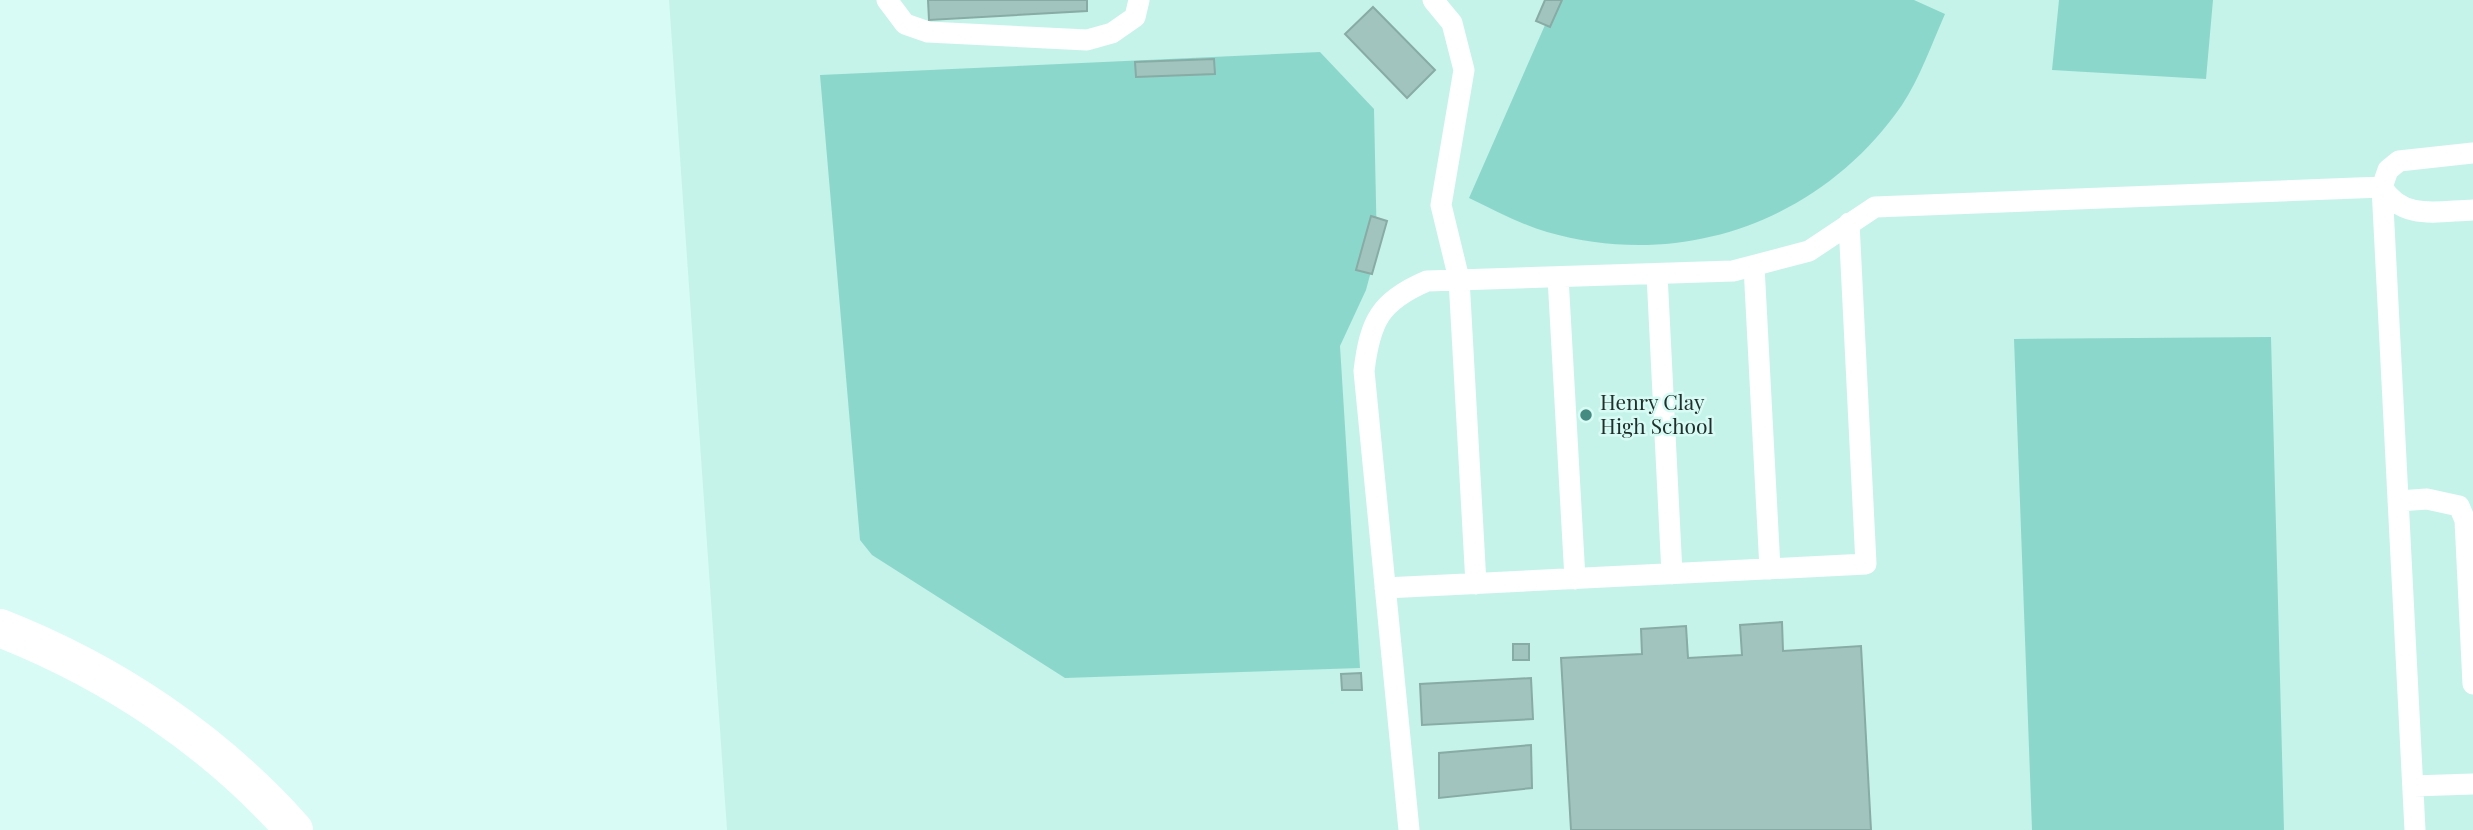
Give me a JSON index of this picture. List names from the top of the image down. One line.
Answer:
{"places":["Henry Clay High School"]}
